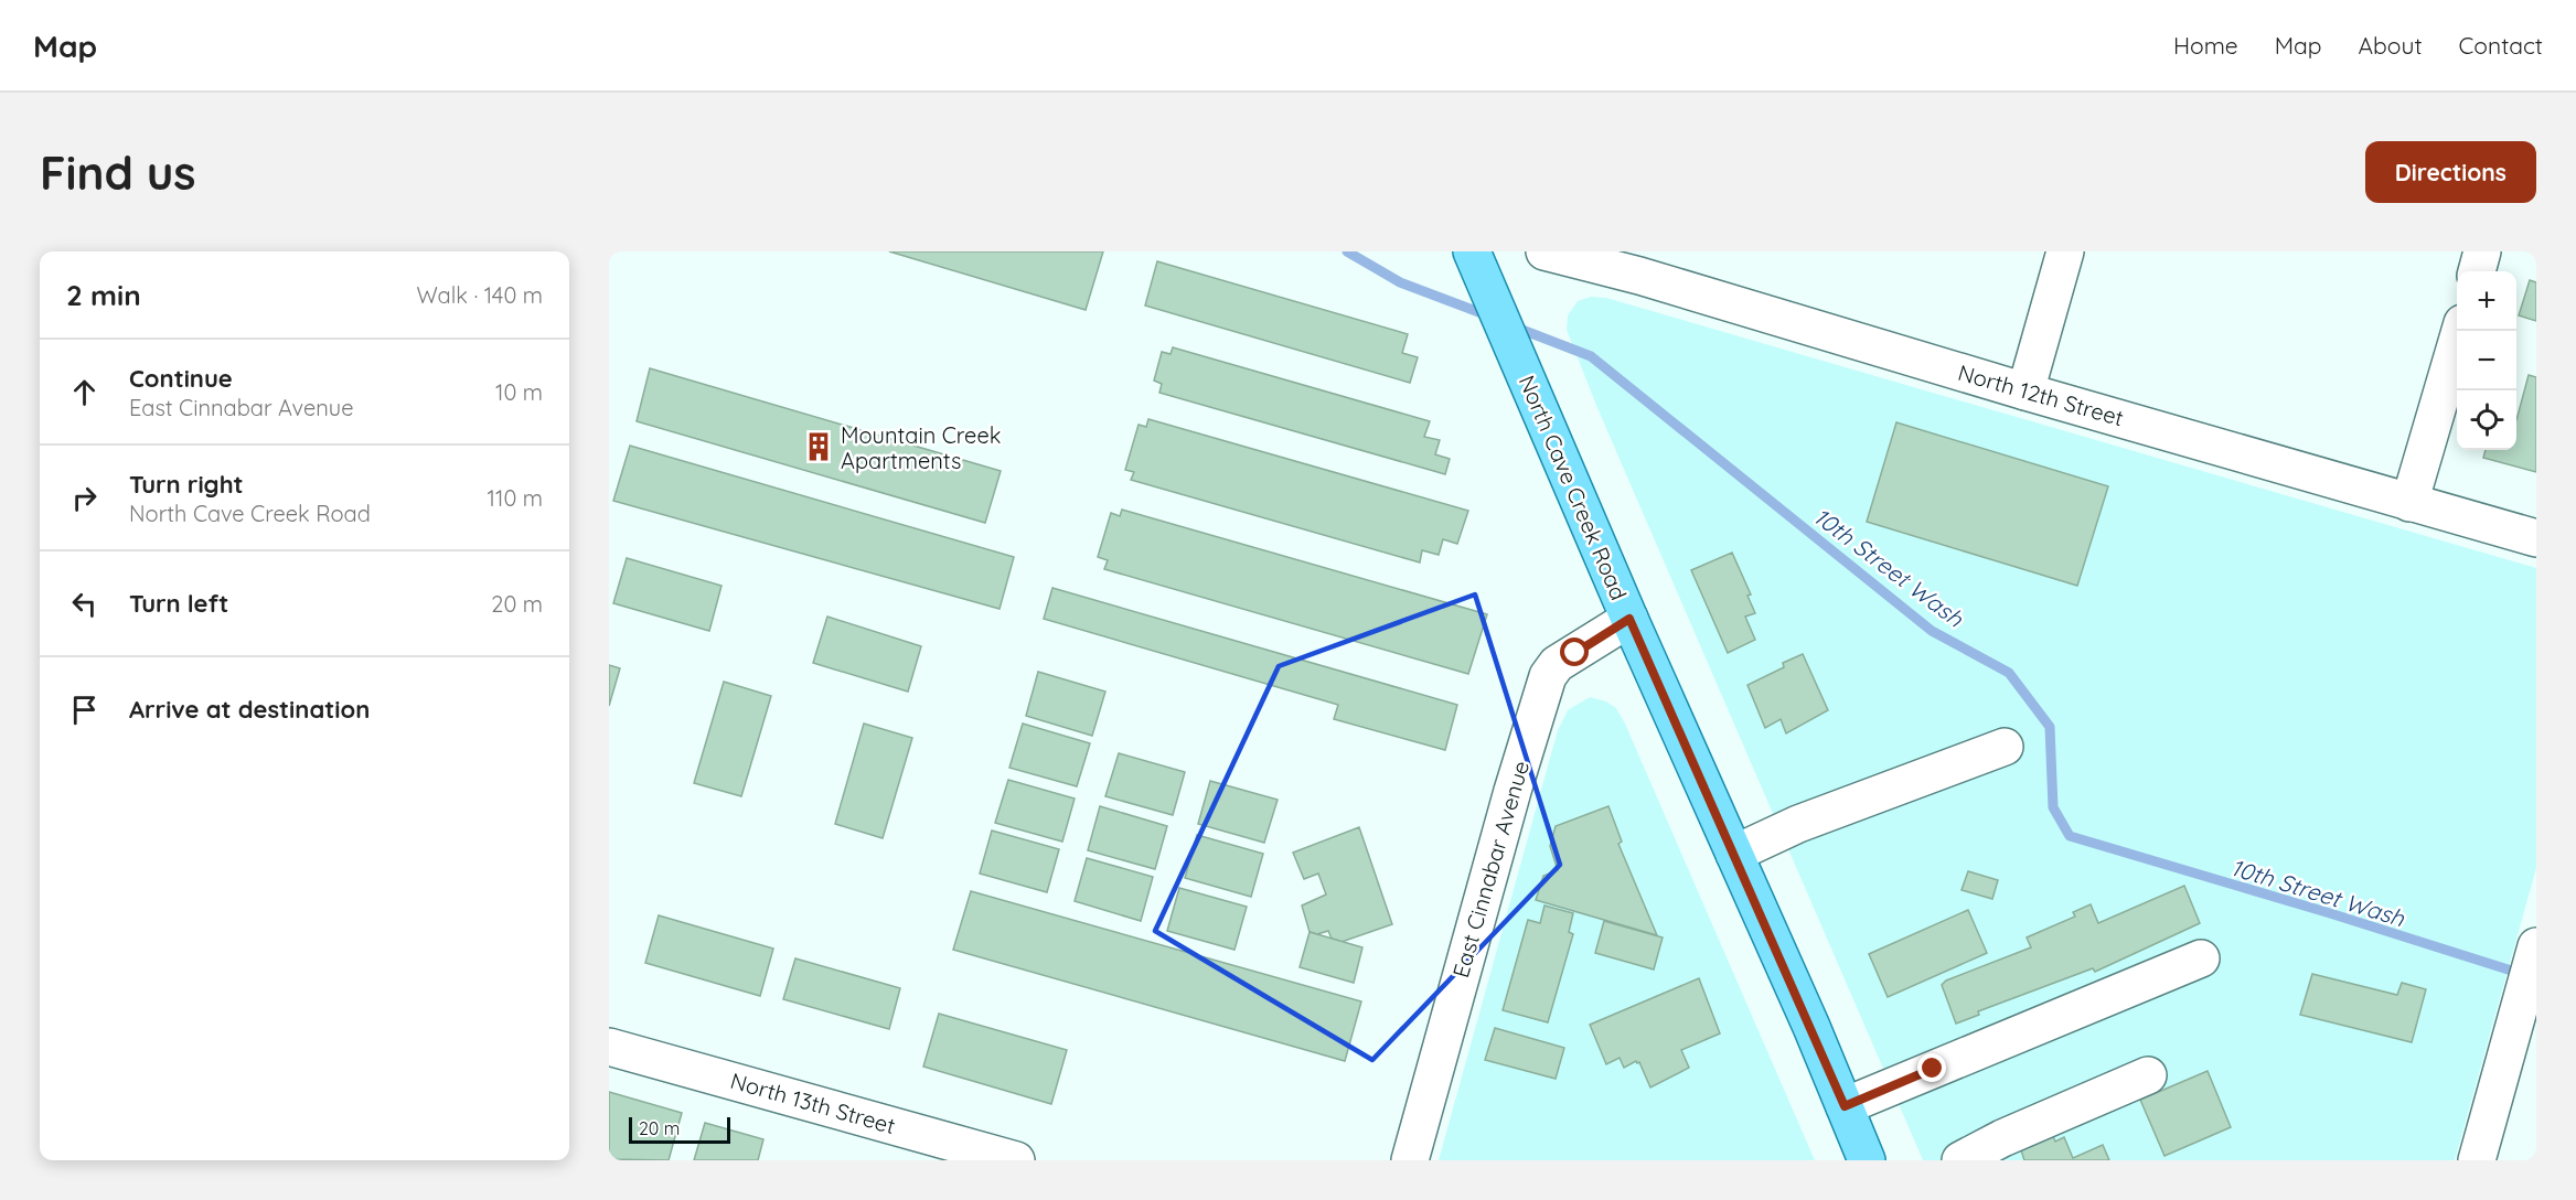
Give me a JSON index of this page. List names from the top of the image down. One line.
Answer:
{"streets":{"main road":["North Cave Creek Road"],"street":["North 12th Street","East Cinnabar Avenue","North 13th Street"]},"crossings":[["North Cave Creek Road","East Cinnabar Avenue"]],"water":["10th Street Wash"],"places":{"building":["Mountain Creek Apartments"]},"scale_bar":"20 m","page":{"header":"Map","nav":["Home","Map","About","Contact"],"buttons":"Directions","title":"Find us","heading":["2 min","Walk · 140 m"],"map_buttons":["+","−"],"list":[["Continue","East Cinnabar Avenue","10 m"],["Turn right","North Cave Creek Road","110 m"],["Turn left","20 m"],"Arrive at destination"],"scale":"20 m"}}
